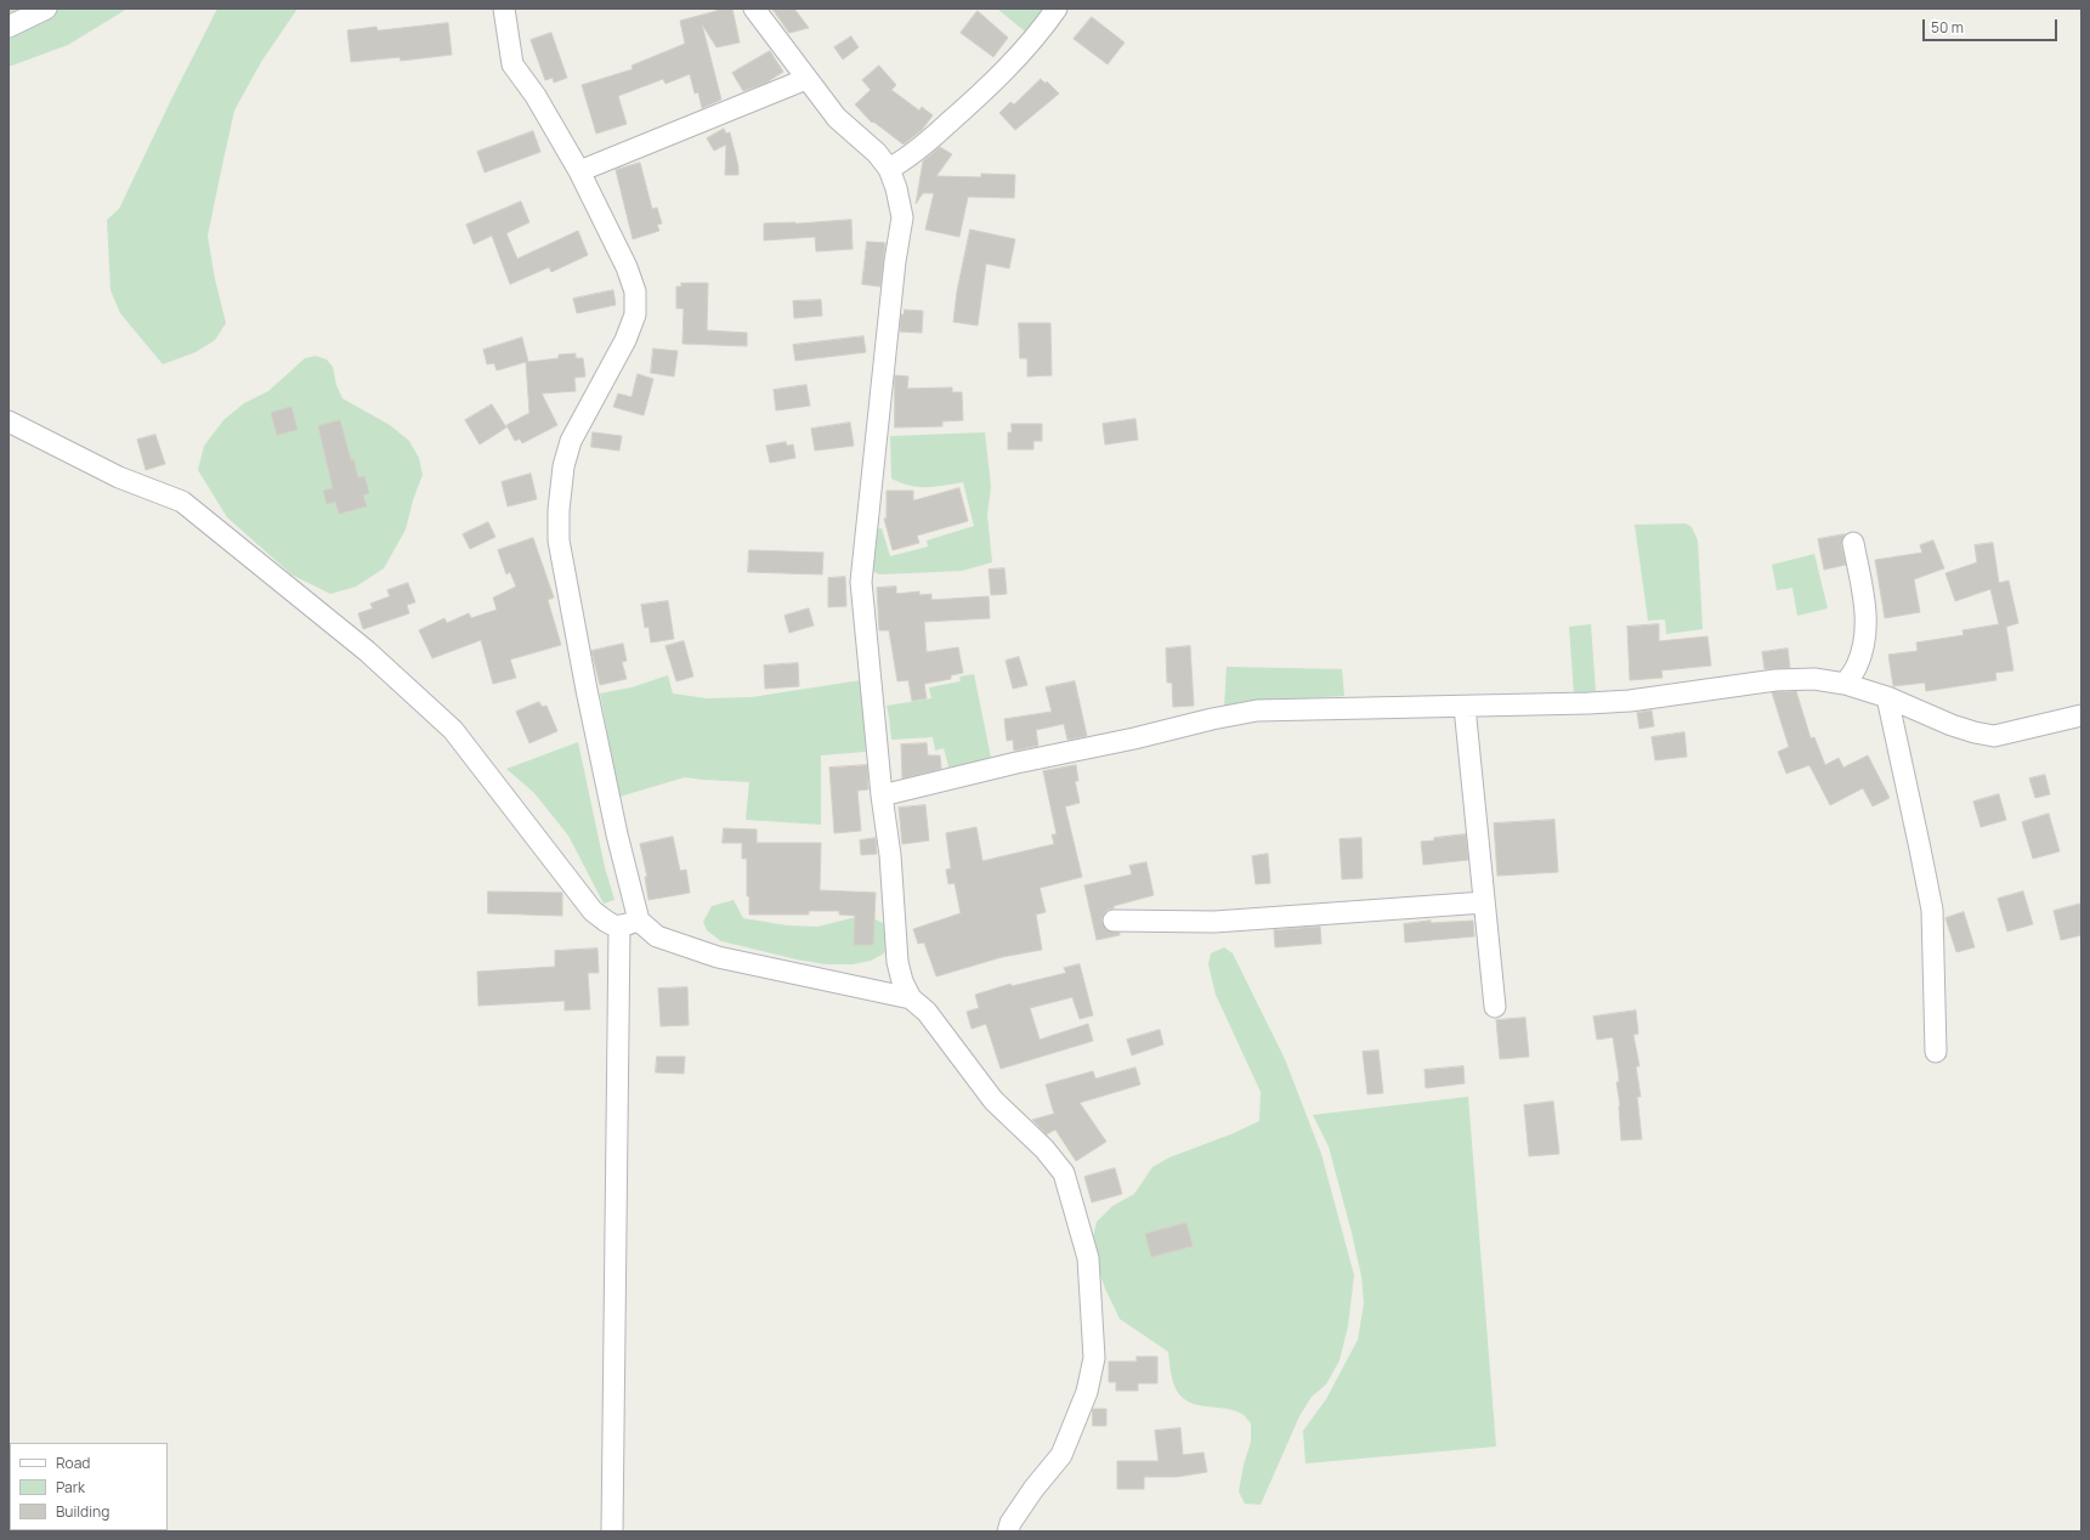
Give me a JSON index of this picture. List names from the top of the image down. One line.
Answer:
{"legend":["Road","Park","Building"],"scale_bar":"50 m"}
